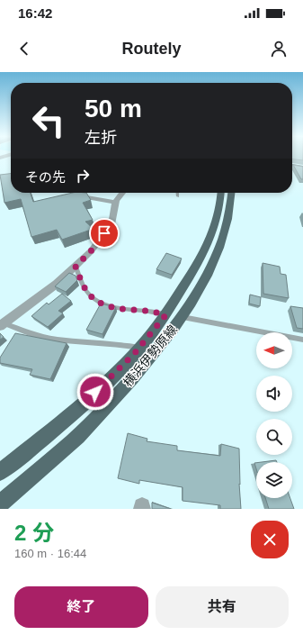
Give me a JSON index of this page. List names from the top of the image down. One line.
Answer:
{"streets":{"main road":["横浜伊勢原線"]},"north":"left","page":{"status":"16:42","header":"Routely","turn":["50 m","左折"],"then":"その先","heading":["2 分","160 m · 16:44"],"buttons":["終了","共有"]}}
